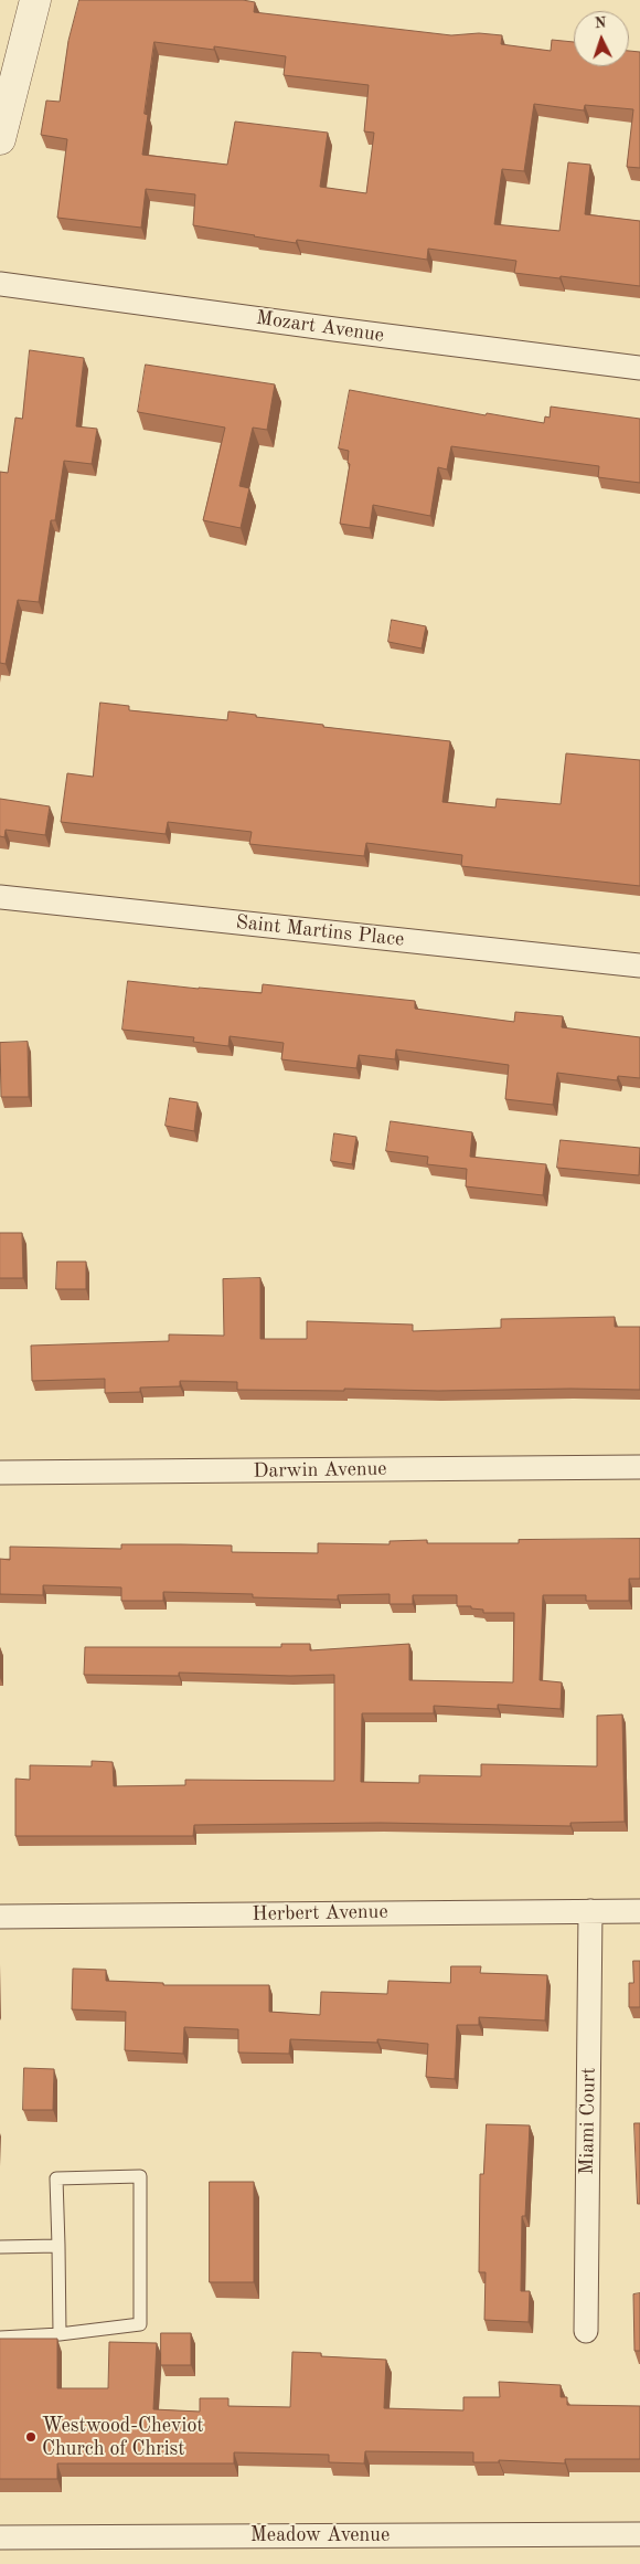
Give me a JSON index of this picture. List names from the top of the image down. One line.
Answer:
{"streets":{"street":["Mozart Avenue","Saint Martins Place","Darwin Avenue","Herbert Avenue","Miami Court","Meadow Avenue"]},"crossings":[["Herbert Avenue","Miami Court"]],"places":["Westwood-Cheviot Church of Christ"],"north":"top"}
